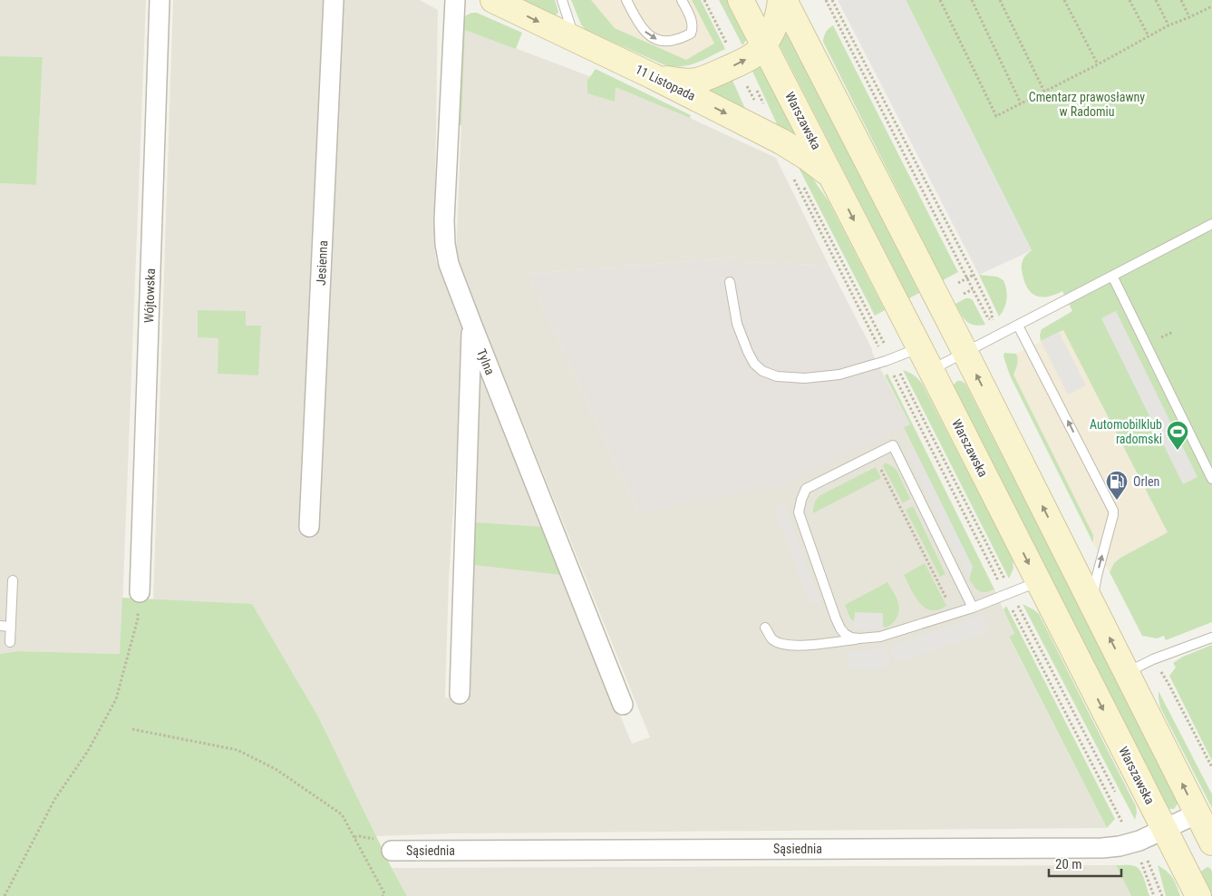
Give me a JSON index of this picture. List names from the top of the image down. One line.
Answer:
{"streets":{"main road":["11 Listopada","Warszawska"],"street":["Jesienna","Wójtowska","Tylna","Sąsiednia"]},"crossings":[["11 Listopada","Warszawska"],["Warszawska","Sąsiednia"]],"one_way":["11 Listopada"],"parks":["Cmentarz prawosławny w Radomiu"],"places":{"sports":["Automobilklub radomski"],"fuel station":["Orlen"]},"scale_bar":"20 m"}
